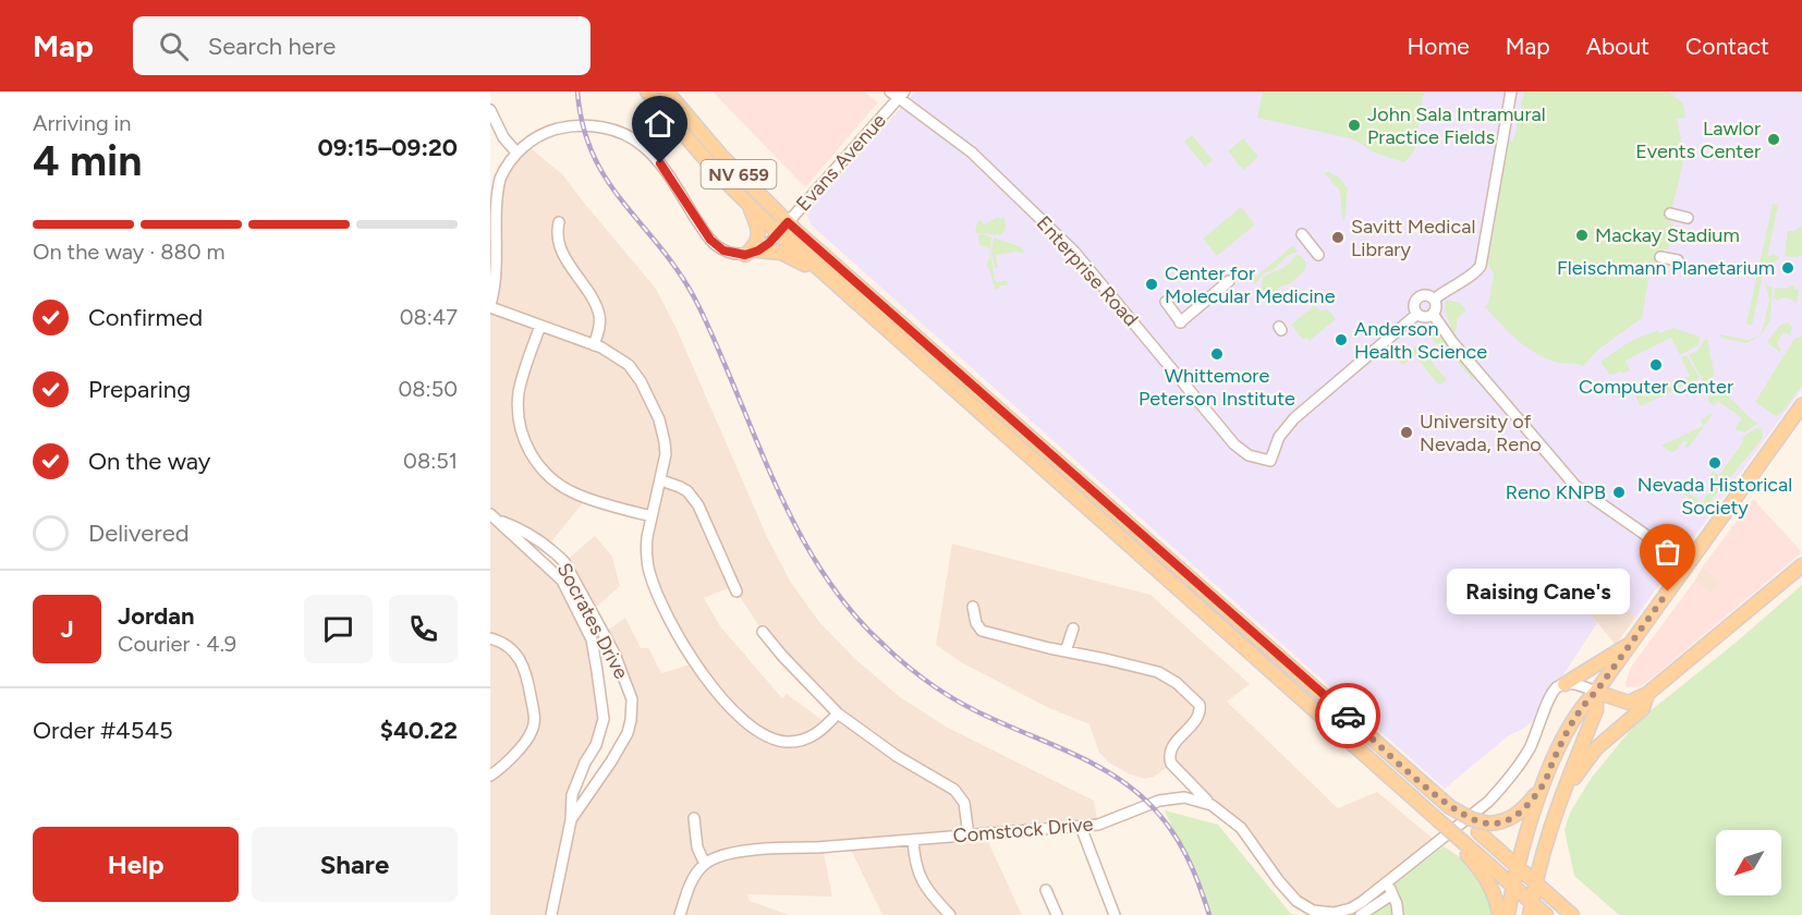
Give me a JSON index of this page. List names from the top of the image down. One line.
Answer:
{"streets":{"main road":["NV 659"],"street":["Evans Avenue","Enterprise Road","Socrates Drive","Comstock Drive"]},"crossings":[["Evans Avenue","NV 659"],["Evans Avenue","Enterprise Road"]],"places":["John Sala Intramural Practice Fields","Lawlor Events Center","Mackay Stadium","Savitt Medical Library","Fleischmann Planetarium","Center for Molecular Medicine","Anderson Health Science","Whittemore Peterson Institute","Computer Center","University of Nevada, Reno","Nevada Historical Society","Reno KNPB","Raising Cane's"],"north":"bottom left","page":{"header":"Map","search":"Search here","nav":["Home","Map","About","Contact"],"heading":["4 min","Arriving in","09:15–09:20"],"panel":["Jordan","Courier · 4.9","Order #4545","$40.22"],"bar":"On the way · 880 m","list":[["Confirmed","08:47"],["Preparing","08:50"],["On the way","08:51"],"Delivered"],"bubble":"Raising Cane's","round":"J","buttons":["Help","Share"]}}
